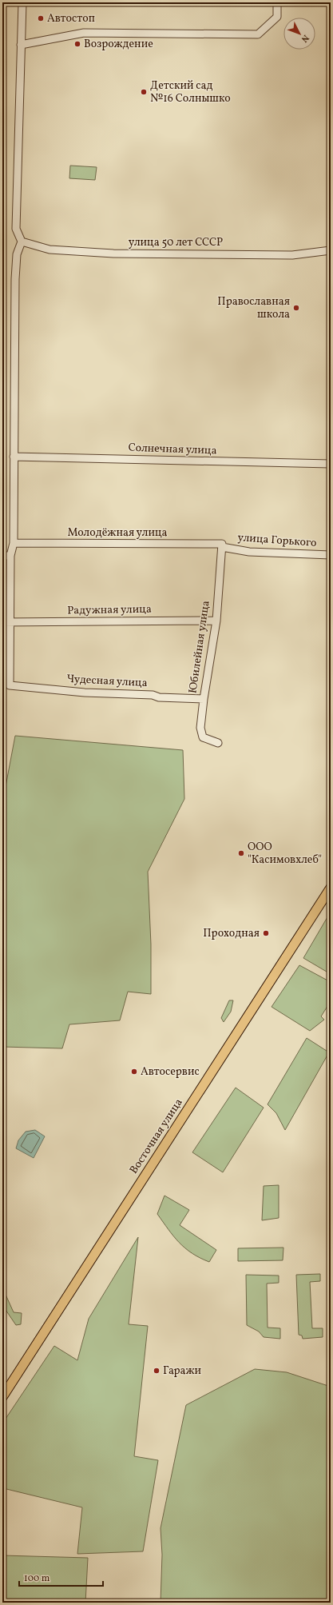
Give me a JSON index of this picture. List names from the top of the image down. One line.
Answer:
{"streets":{"main road":["Восточная улица"],"street":["улица 50 лет СССР","Солнечная улица","Молодёжная улица","улица Горького","Радужная улица","Юбилейная улица","Чудесная улица"]},"crossings":[["Молодёжная улица","улица Горького"],["Молодёжная улица","Юбилейная улица"],["улица Горького","Юбилейная улица"],["Радужная улица","Юбилейная улица"],["Радужная улица","Чудесная улица"],["Юбилейная улица","Чудесная улица"]],"places":["Автостоп","Возрождение","Детский сад №16 Солнышко","Православная школа","ООО \"Касимовхлеб\"","Проходная","Автосервис","Гаражи"],"scale_bar":"100 m","north":"bottom right"}
